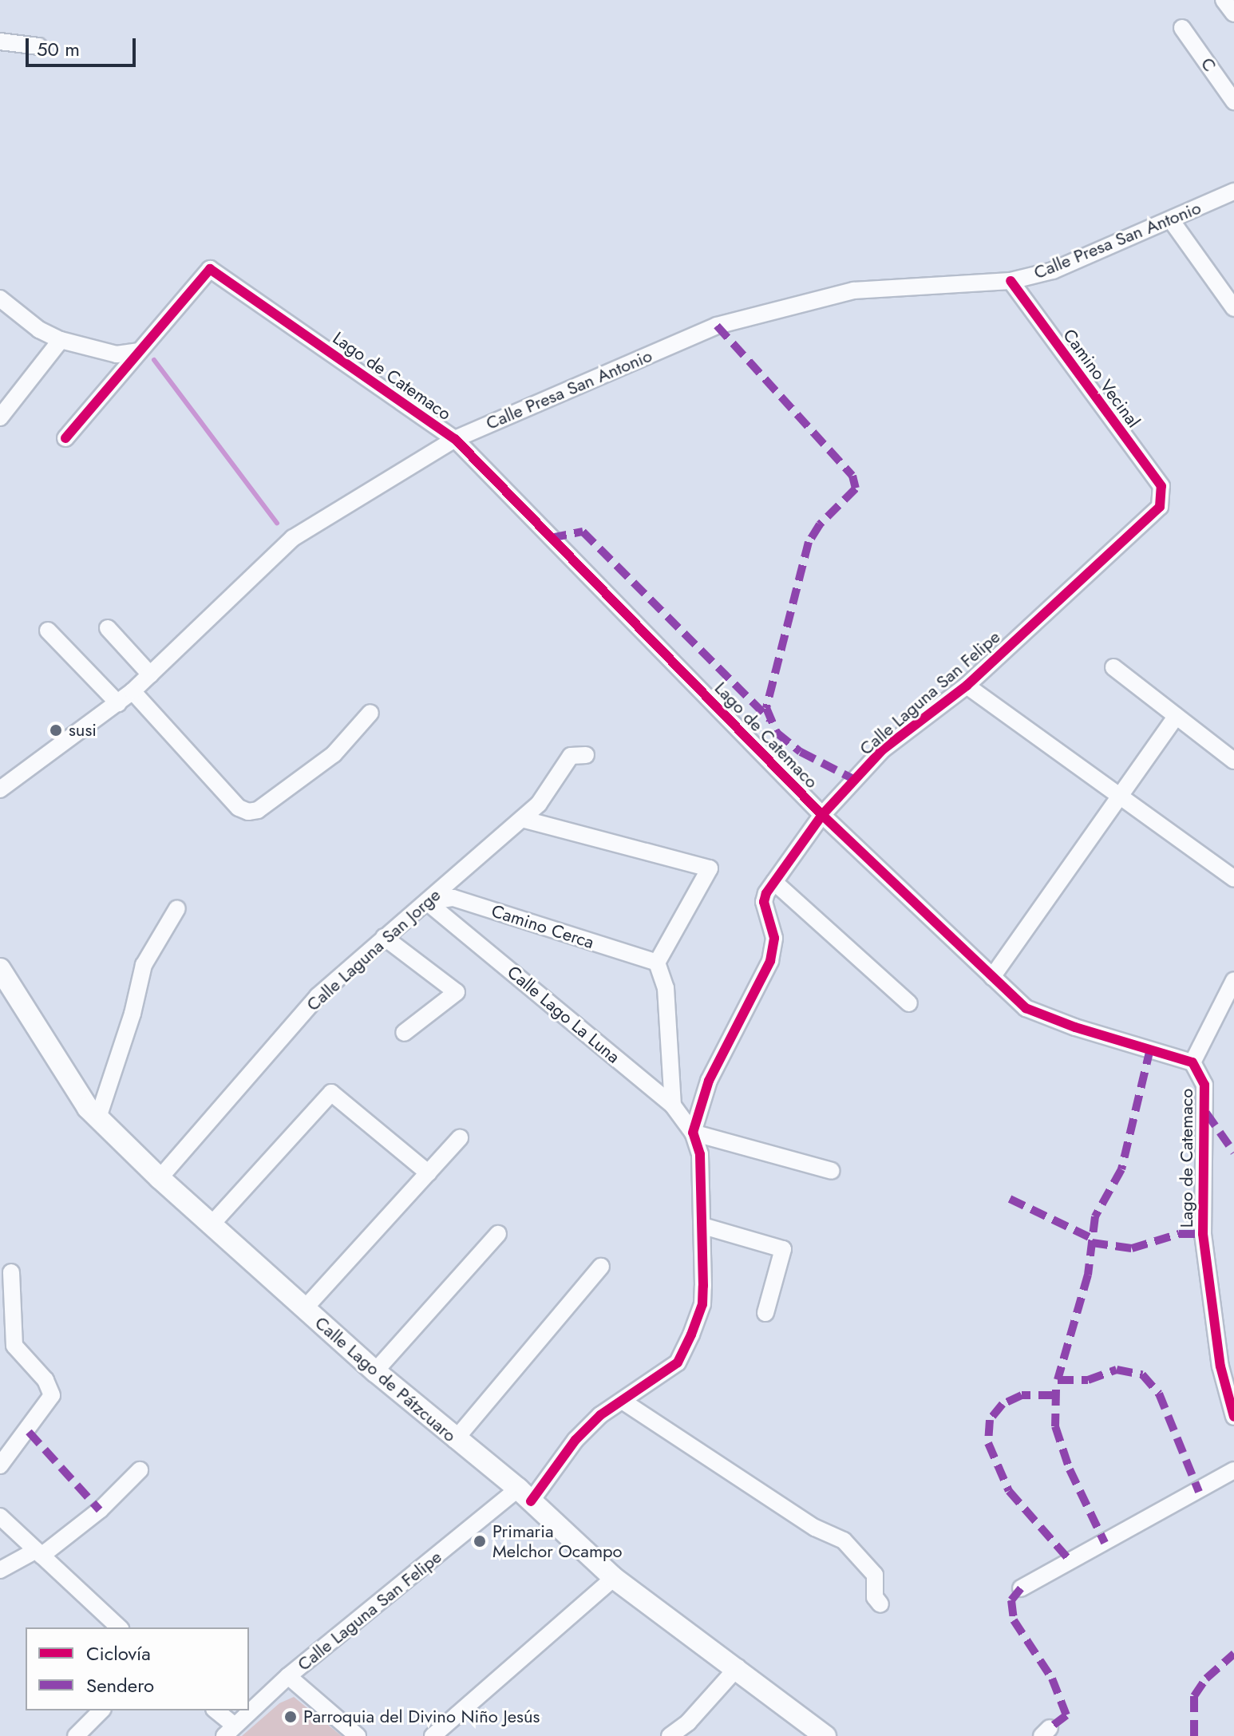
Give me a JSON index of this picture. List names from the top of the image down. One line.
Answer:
{"streets":{"street":["C","Calle Presa San Antonio","Lago de Catemaco","Camino Vecinal","Calle Laguna San Felipe","Camino Cerca","Calle Laguna San Jorge","Calle Lago La Luna","Calle Lago de Pátzcuaro"]},"crossings":[["Calle Presa San Antonio","Lago de Catemaco"],["Calle Presa San Antonio","Camino Vecinal"],["Lago de Catemaco","Calle Laguna San Felipe"],["Camino Vecinal","Calle Laguna San Felipe"],["Calle Laguna San Felipe","Calle Lago La Luna"],["Calle Laguna San Felipe","Calle Lago de Pátzcuaro"],["Camino Cerca","Calle Laguna San Jorge"],["Camino Cerca","Calle Lago La Luna"],["Calle Laguna San Jorge","Calle Lago La Luna"],["Calle Laguna San Jorge","Calle Lago de Pátzcuaro"]],"places":["susi","Primaria Melchor Ocampo","Parroquia del Divino Niño Jesús"],"legend":["Ciclovía","Sendero"],"scale_bar":"50 m"}
